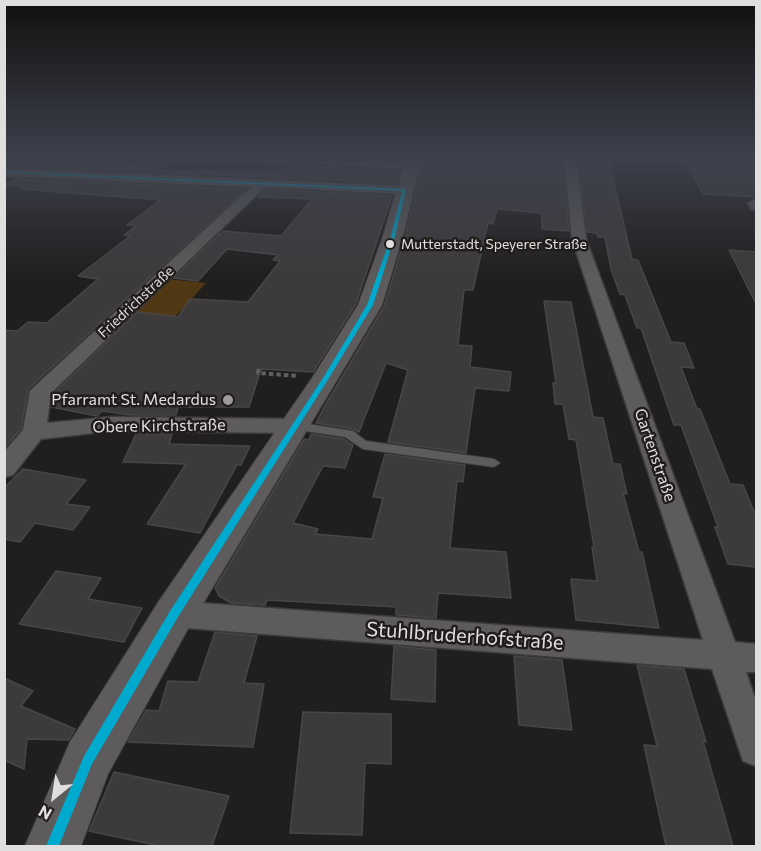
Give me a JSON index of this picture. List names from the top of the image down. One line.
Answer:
{"streets":{"street":["Friedrichstraße","Obere Kirchstraße","Gartenstraße","Stuhlbruderhofstraße"]},"crossings":[["Friedrichstraße","Obere Kirchstraße"],["Gartenstraße","Stuhlbruderhofstraße"]],"places":["Mutterstadt, Speyerer Straße","Pfarramt St. Medardus"],"north":"bottom left"}
